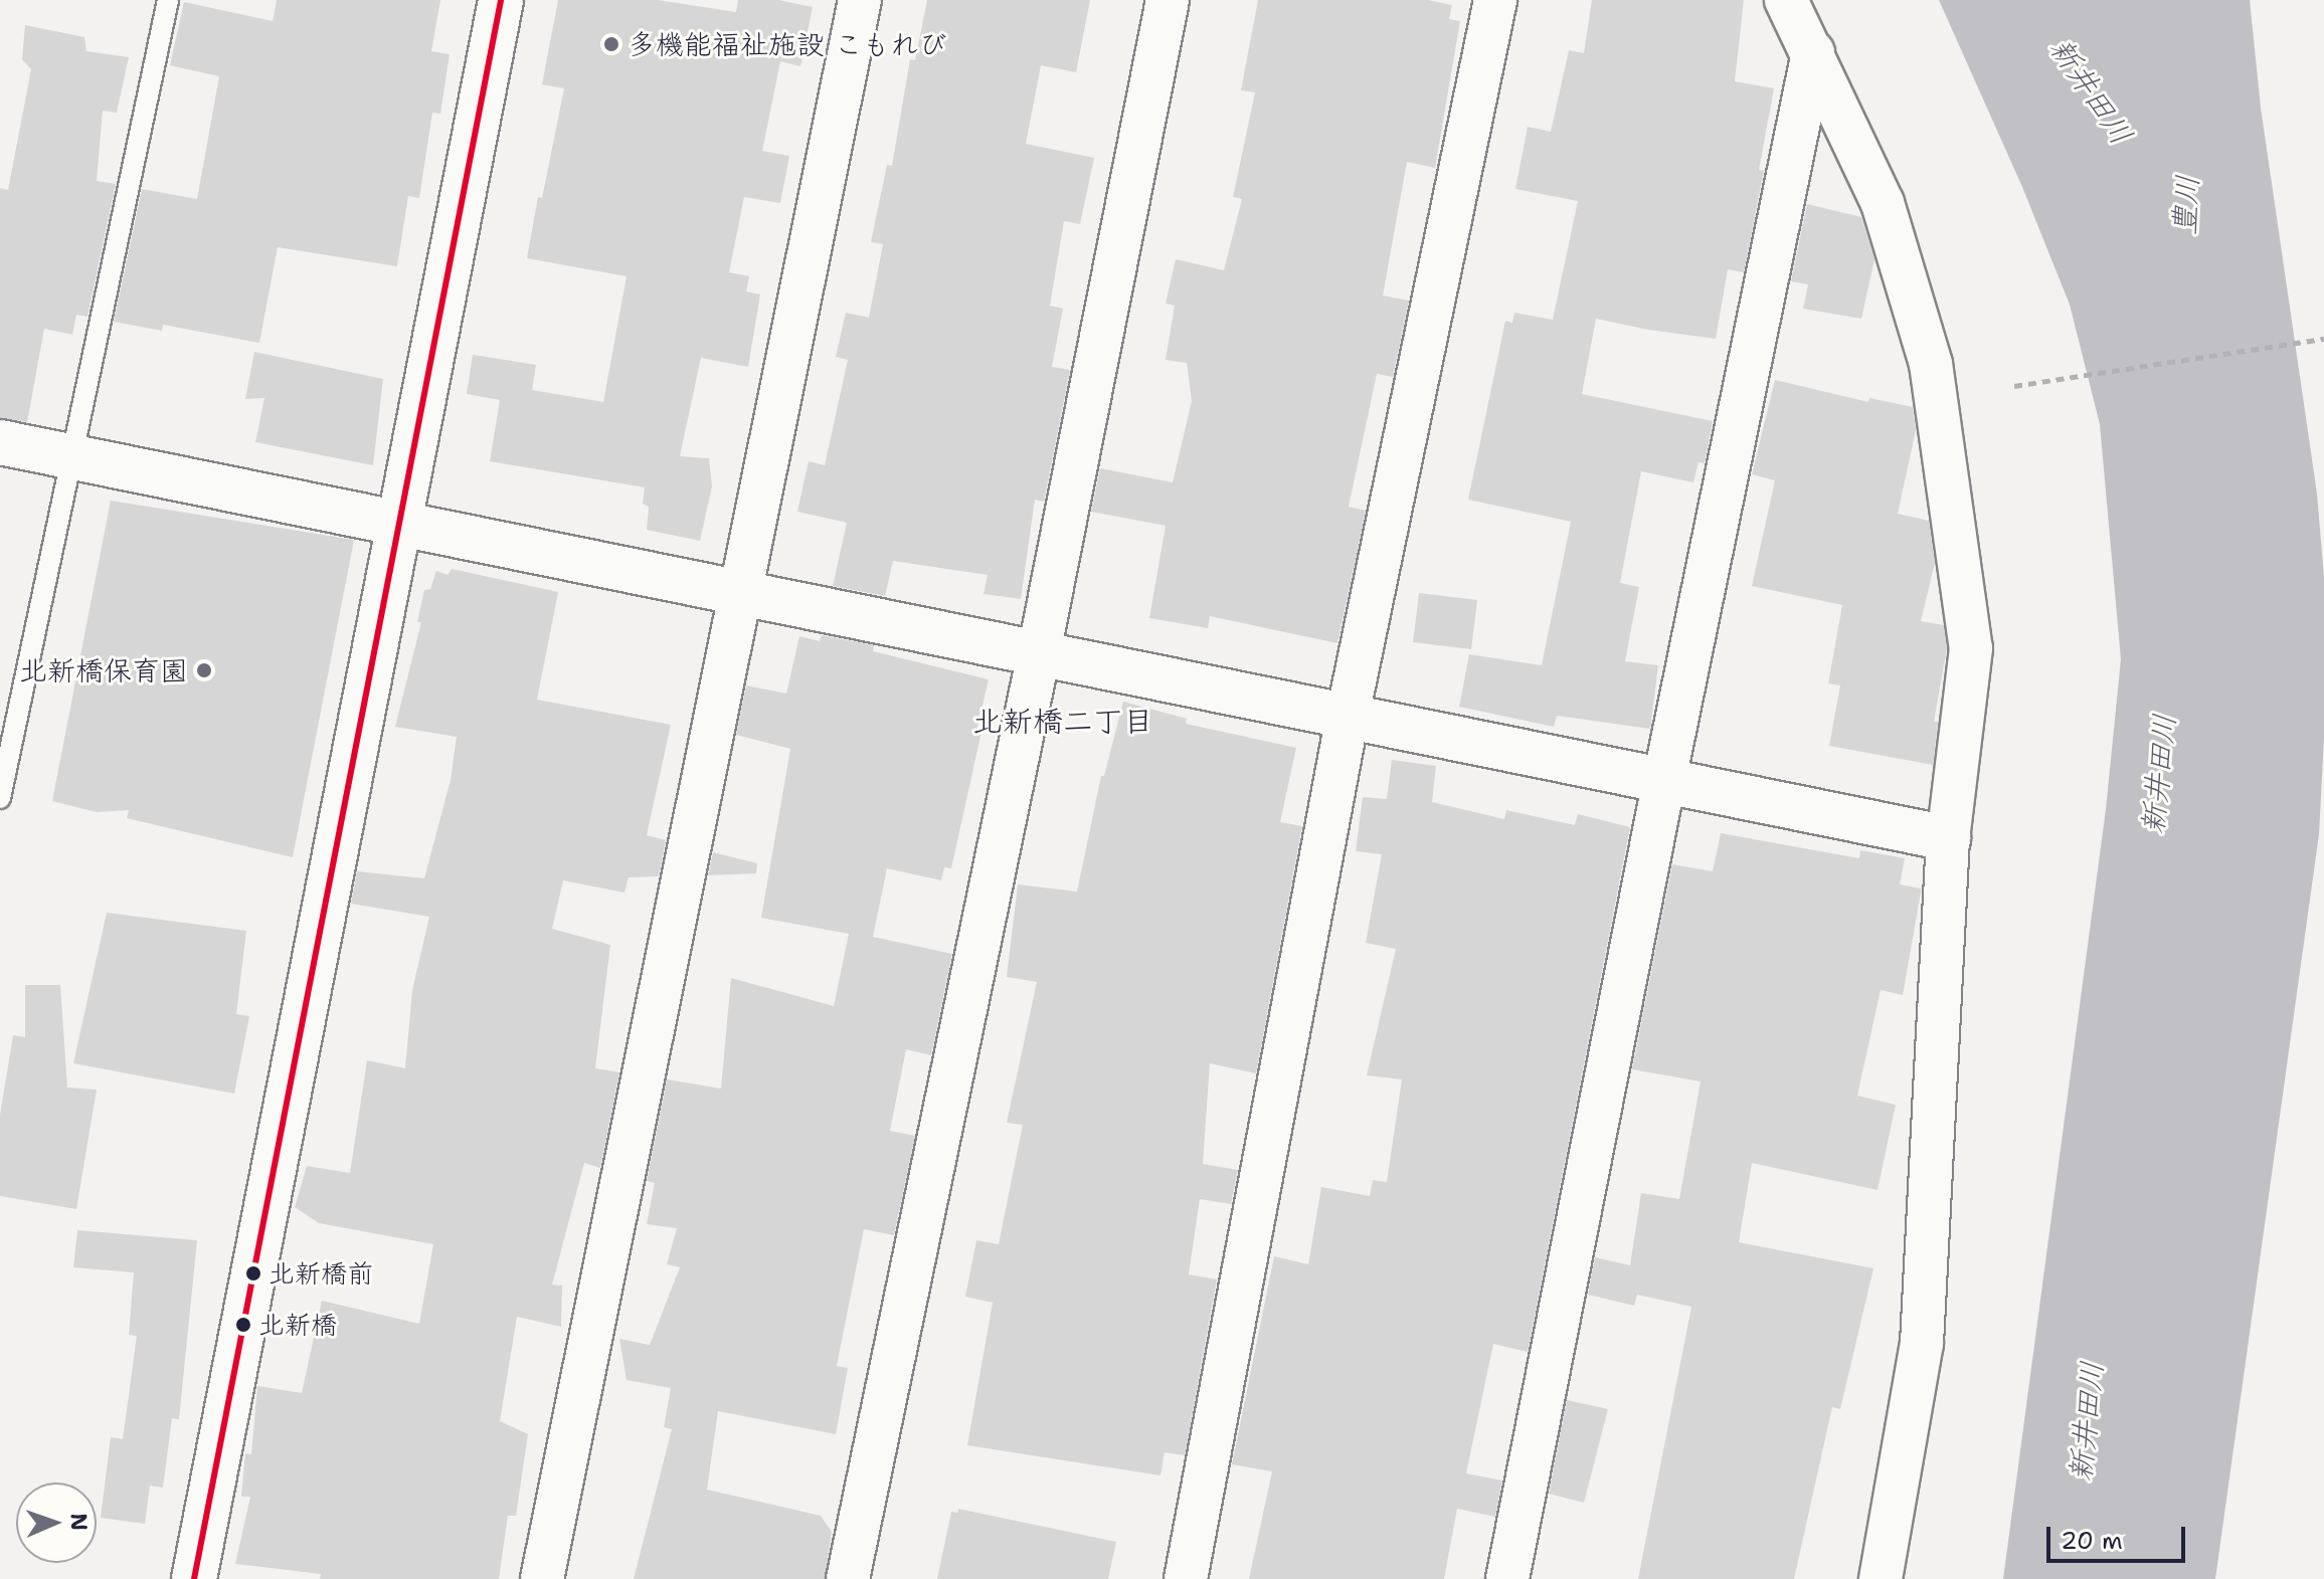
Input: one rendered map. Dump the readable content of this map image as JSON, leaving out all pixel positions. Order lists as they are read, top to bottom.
{
  "districts": ["北新橋二丁目"],
  "water": ["新井田川", "豊川"],
  "places": [
    "多機能福祉施設 こもれび",
    "北新橋保育園",
    "北新橋前",
    "北新橋"
  ],
  "scale_bar": "20 m",
  "north": "right"
}
